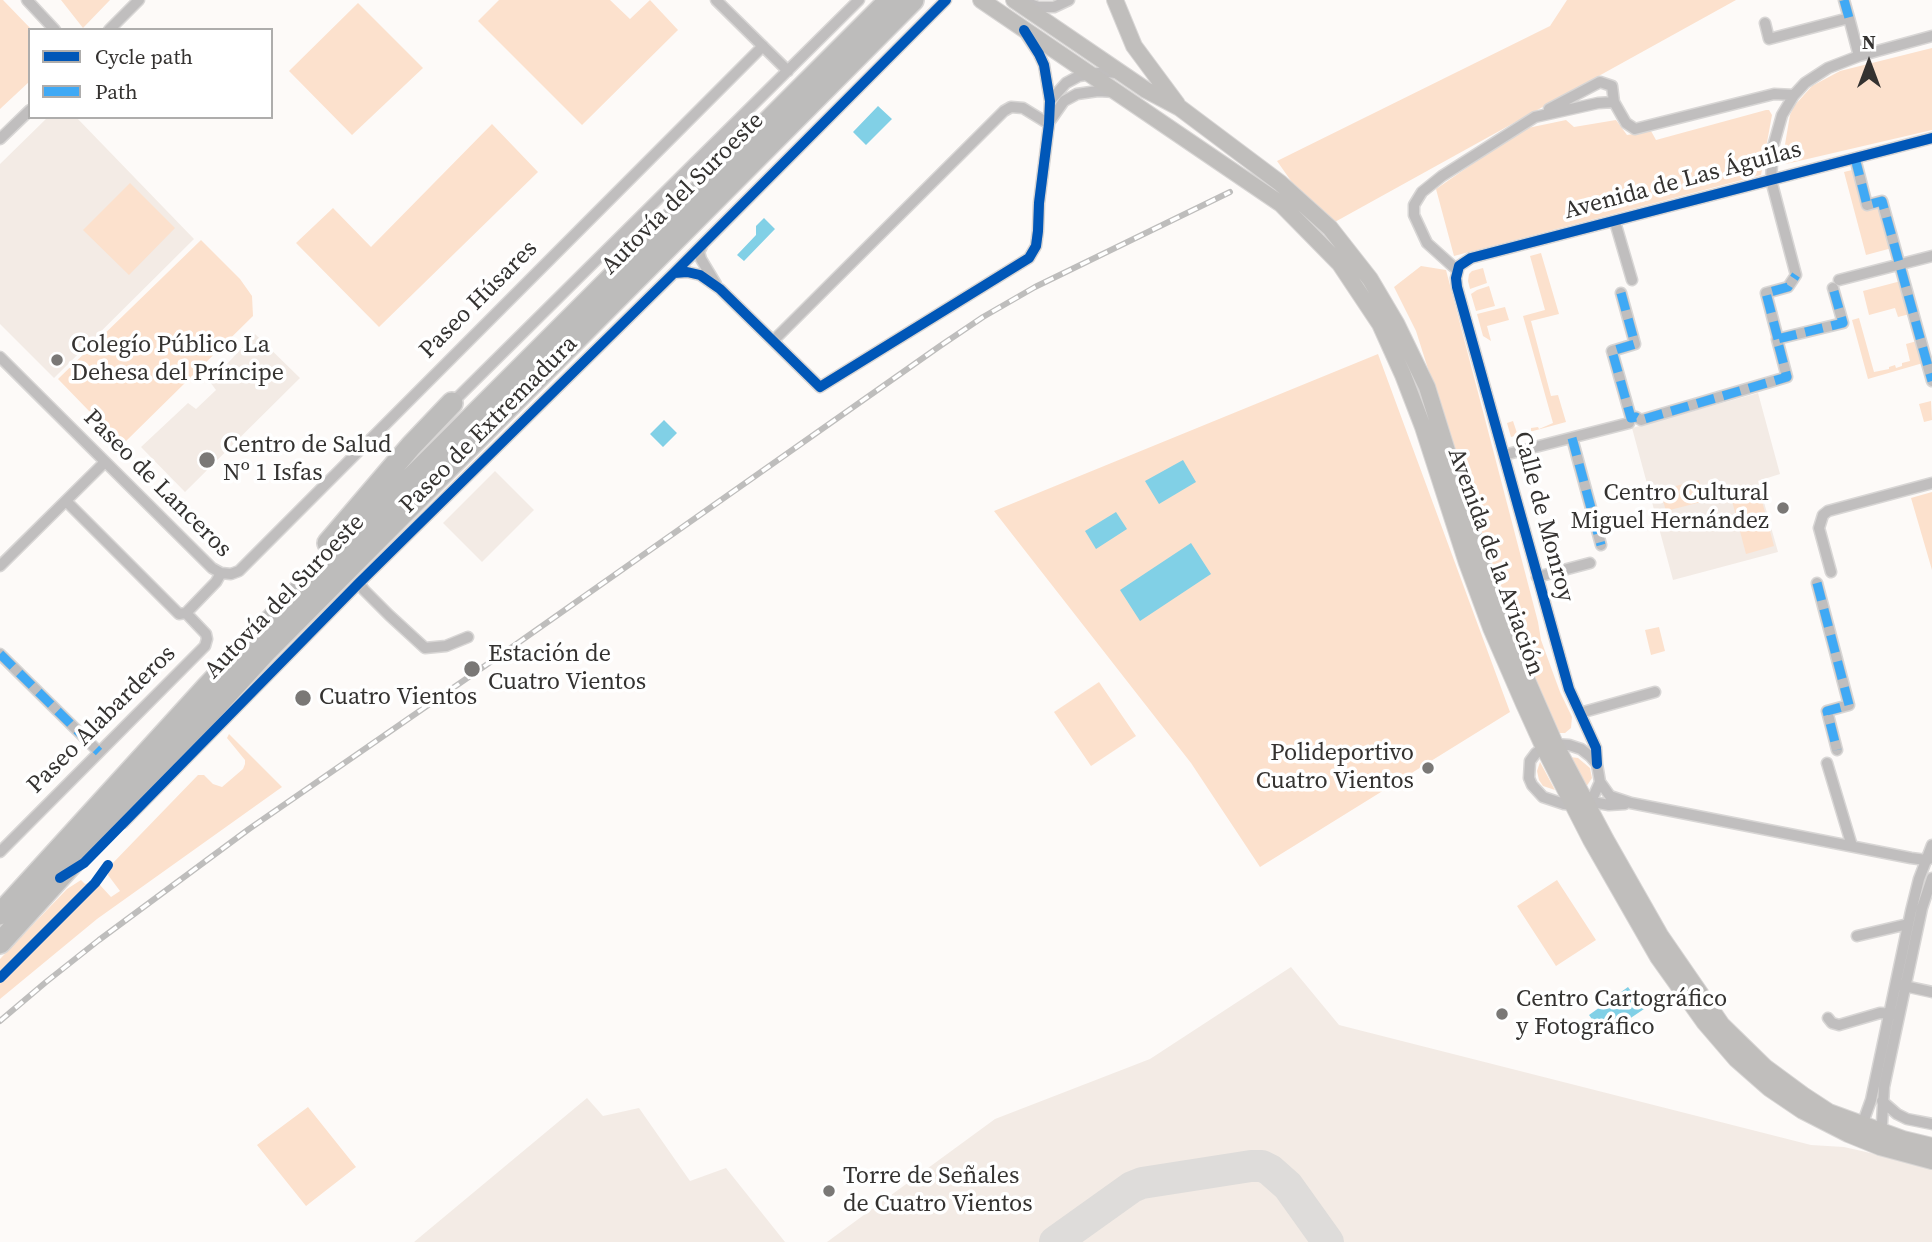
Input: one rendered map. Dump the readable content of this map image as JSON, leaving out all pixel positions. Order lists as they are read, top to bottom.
{
  "streets": {
    "highway": ["Autovía del Suroeste"],
    "main road": ["Avenida de la Aviación"],
    "street": [
      "Avenida de Las Águilas",
      "Paseo Húsares",
      "Paseo de Extremadura",
      "Paseo de Lanceros",
      "Calle de Monroy",
      "Paseo Alabarderos"
    ]
  },
  "crossings": [
    ["Avenida de Las Águilas", "Calle de Monroy"],
    ["Autovía del Suroeste", "Paseo de Extremadura"],
    ["Paseo Húsares", "Paseo de Lanceros"],
    ["Paseo de Lanceros", "Paseo Alabarderos"]
  ],
  "places": [
    "Colegío Público La Dehesa del Príncipe",
    "Centro de Salud Nº 1 Isfas",
    "Centro Cultural Miguel Hernández",
    "Estación de Cuatro Vientos",
    "Cuatro Vientos",
    "Polideportivo Cuatro Vientos",
    "Centro Cartográfico y Fotográfico",
    "Torre de Señales de Cuatro Vientos"
  ],
  "legend": ["Cycle path", "Path"],
  "north": "top"
}
